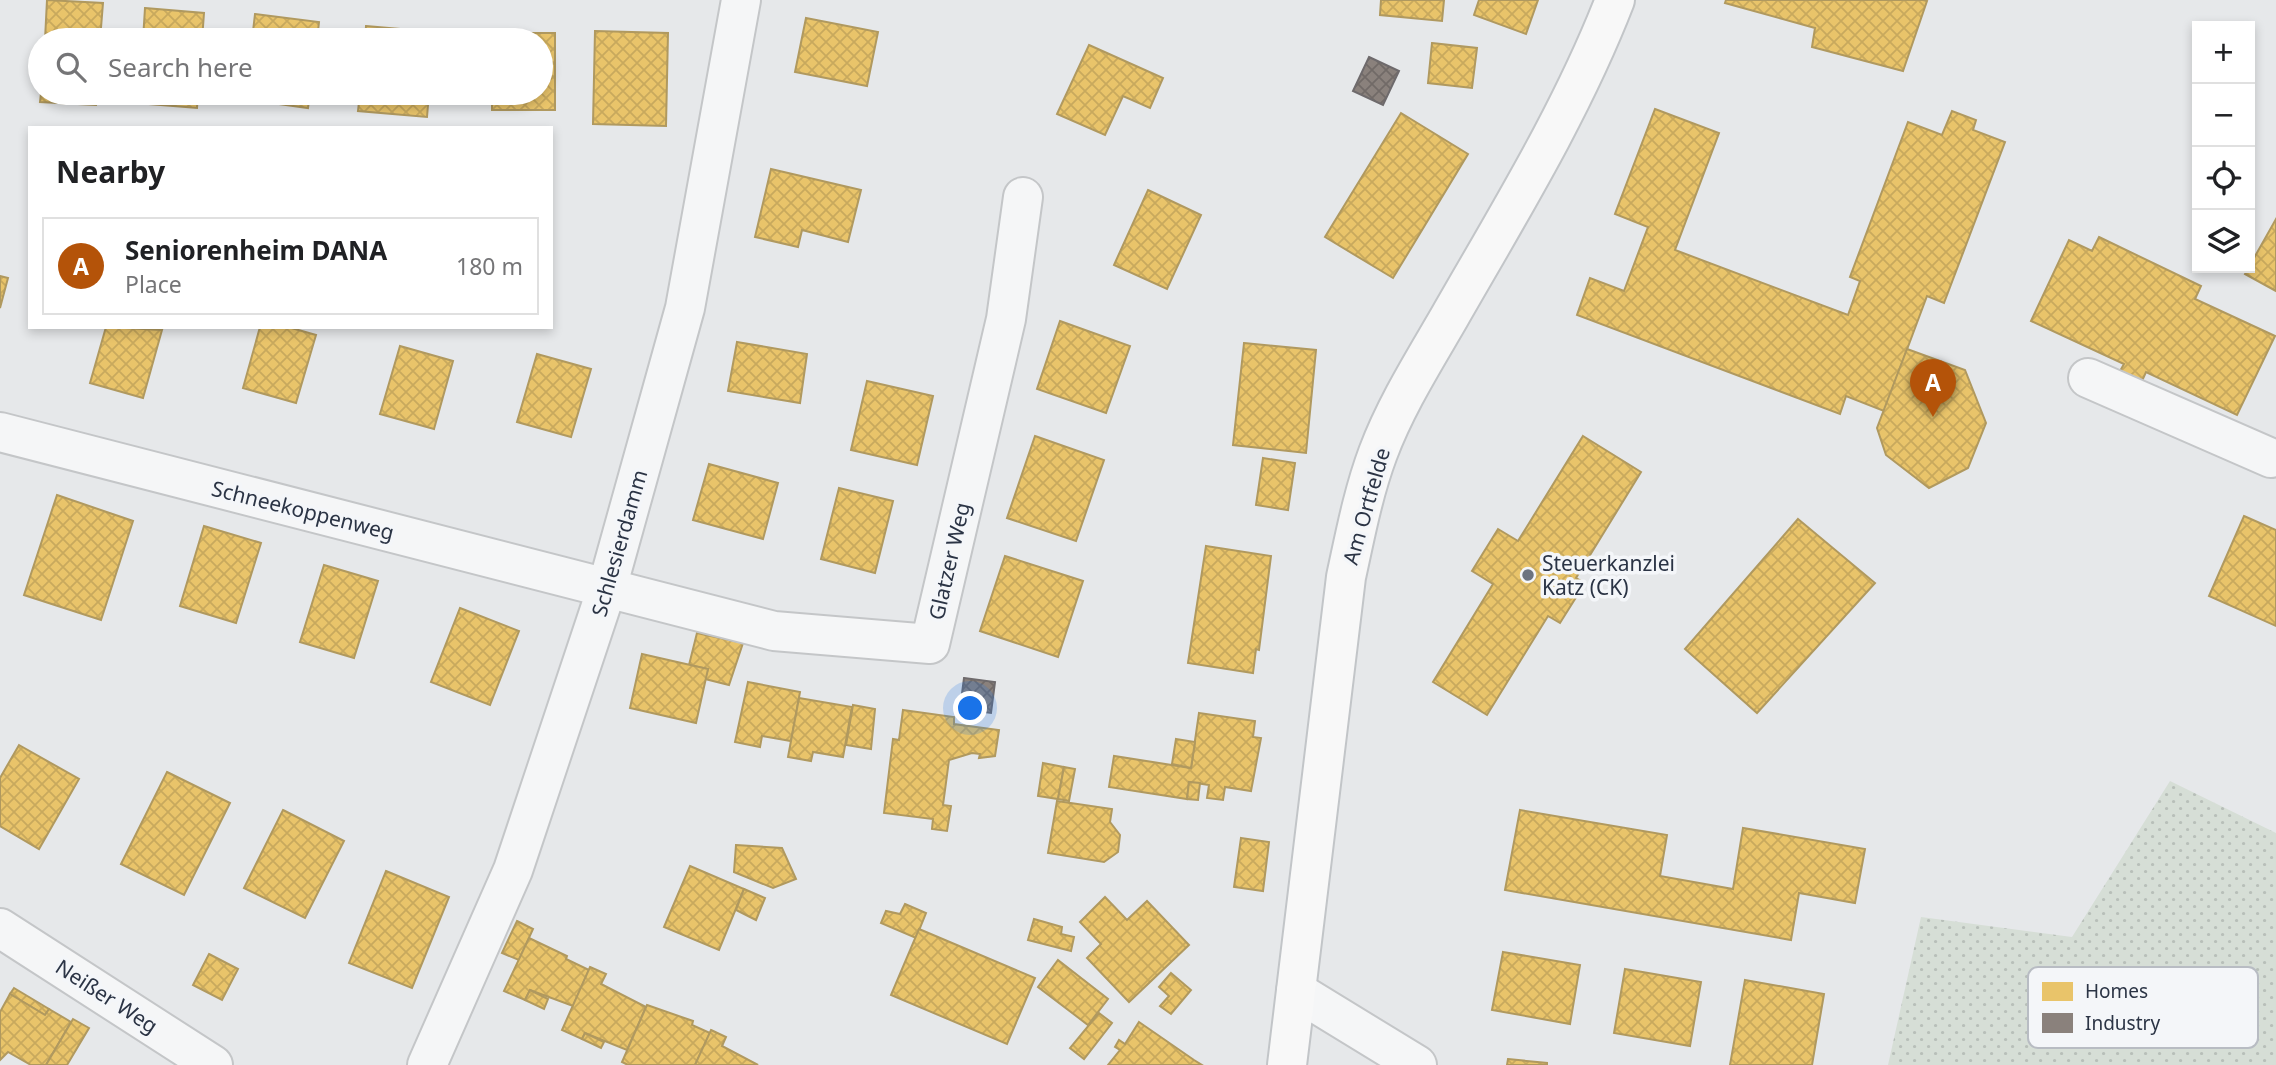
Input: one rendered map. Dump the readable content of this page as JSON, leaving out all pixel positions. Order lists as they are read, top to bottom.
{
  "streets": {
    "main road": ["Am Ortfelde"],
    "street": [
      "Schneekoppenweg",
      "Schlesierdamm",
      "Glatzer Weg",
      "Neißer Weg"
    ]
  },
  "crossings": [
    ["Schneekoppenweg", "Schlesierdamm"],
    ["Schneekoppenweg", "Glatzer Weg"],
    ["Schlesierdamm", "Glatzer Weg"]
  ],
  "places": ["Steuerkanzlei Katz (CK)"],
  "legend": ["Homes", "Industry"],
  "page": {
    "map_buttons": ["+", "−"],
    "search": "Search here",
    "heading": "Nearby",
    "list": [
      {
        "mark": "A",
        "name": "Seniorenheim DANA",
        "note": "Place",
        "value": "180 m"
      }
    ],
    "pins": "A"
  }
}
